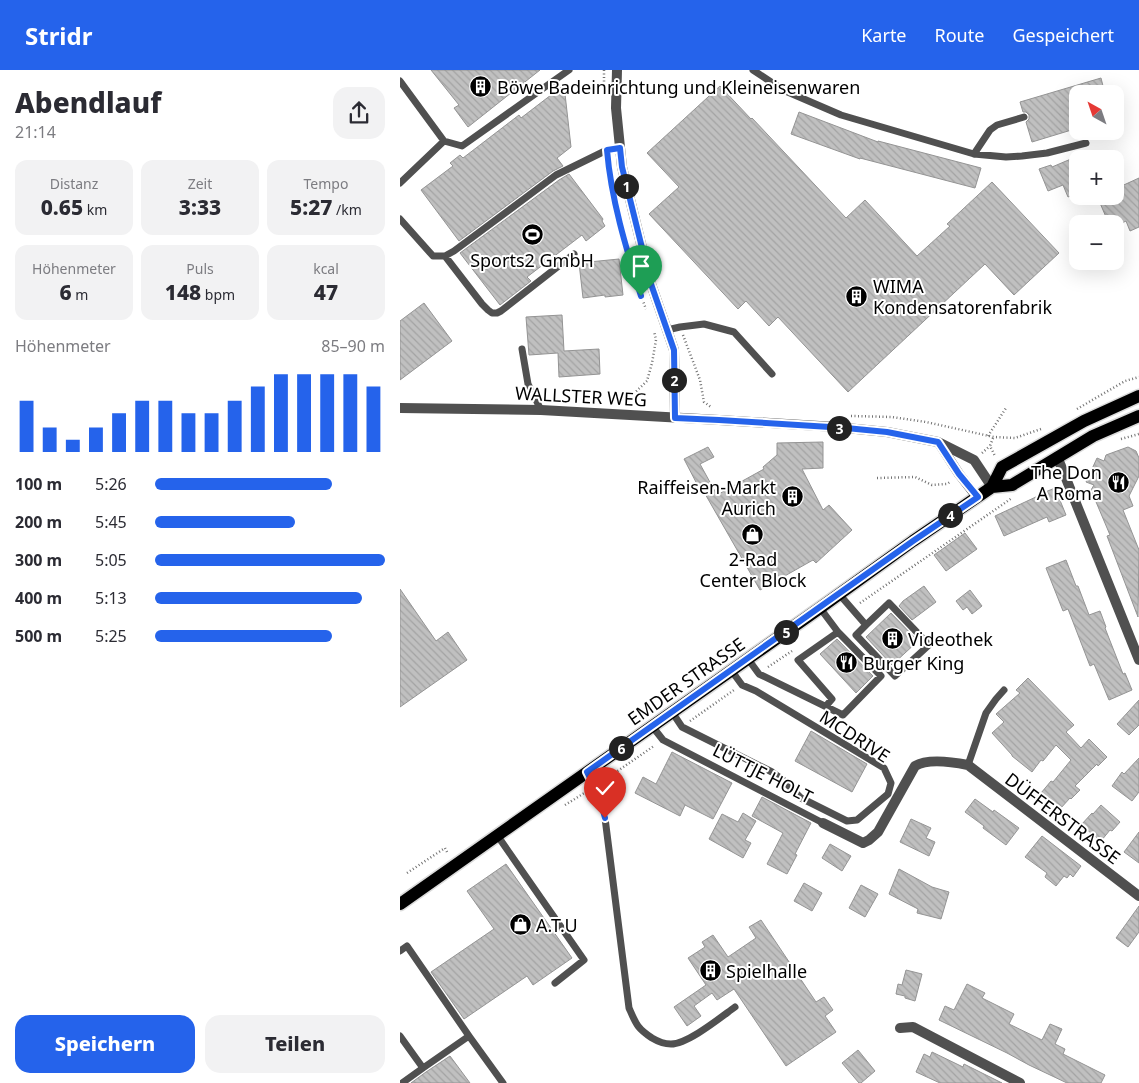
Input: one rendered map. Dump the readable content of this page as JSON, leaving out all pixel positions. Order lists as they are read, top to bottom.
{
  "streets": {
    "main road": ["EMDER STRASSE"],
    "street": ["WALLSTER WEG", "LÜTTJE HOLT", "DÜFFERSTRASSE"],
    "lane": ["MCDRIVE"]
  },
  "crossings": [
    ["WALLSTER WEG", "EMDER STRASSE"],
    ["EMDER STRASSE", "LÜTTJE HOLT"],
    ["LÜTTJE HOLT", "DÜFFERSTRASSE"]
  ],
  "places": {
    "building": [
      "Böwe Badeinrichtung und Kleineisenwaren",
      "WIMA Kondensatorenfabrik",
      "Raiffeisen-Markt Aurich",
      "Videothek",
      "Spielhalle"
    ],
    "sports": ["Sports2 GmbH"],
    "restaurant": ["The Don A Roma", "Burger King"],
    "shop": ["2-Rad Center Block", "A.T.U"]
  },
  "north": "top left",
  "page": {
    "header": "Stridr",
    "nav": ["Karte", "Route", "Gespeichert"],
    "heading": ["Abendlauf", "21:14"],
    "map_buttons": ["+", "−"],
    "stats": [
      ["Distanz", "0.65 km"],
      ["Zeit", "3:33"],
      ["Tempo", "5:27 /km"],
      ["Höhenmeter", "6 m"],
      ["Puls", "148 bpm"],
      ["kcal", "47"]
    ],
    "pins": [
      "1",
      "2",
      "3",
      "4",
      "5",
      "6"
    ],
    "chart": ["Höhenmeter", "85–90 m"],
    "list": [
      {
        "name": "100 m",
        "note": "5:26"
      },
      {
        "name": "200 m",
        "note": "5:45"
      },
      {
        "name": "300 m",
        "note": "5:05"
      },
      {
        "name": "400 m",
        "note": "5:13"
      },
      {
        "name": "500 m",
        "note": "5:25"
      }
    ],
    "buttons": ["Speichern", "Teilen"]
  }
}
